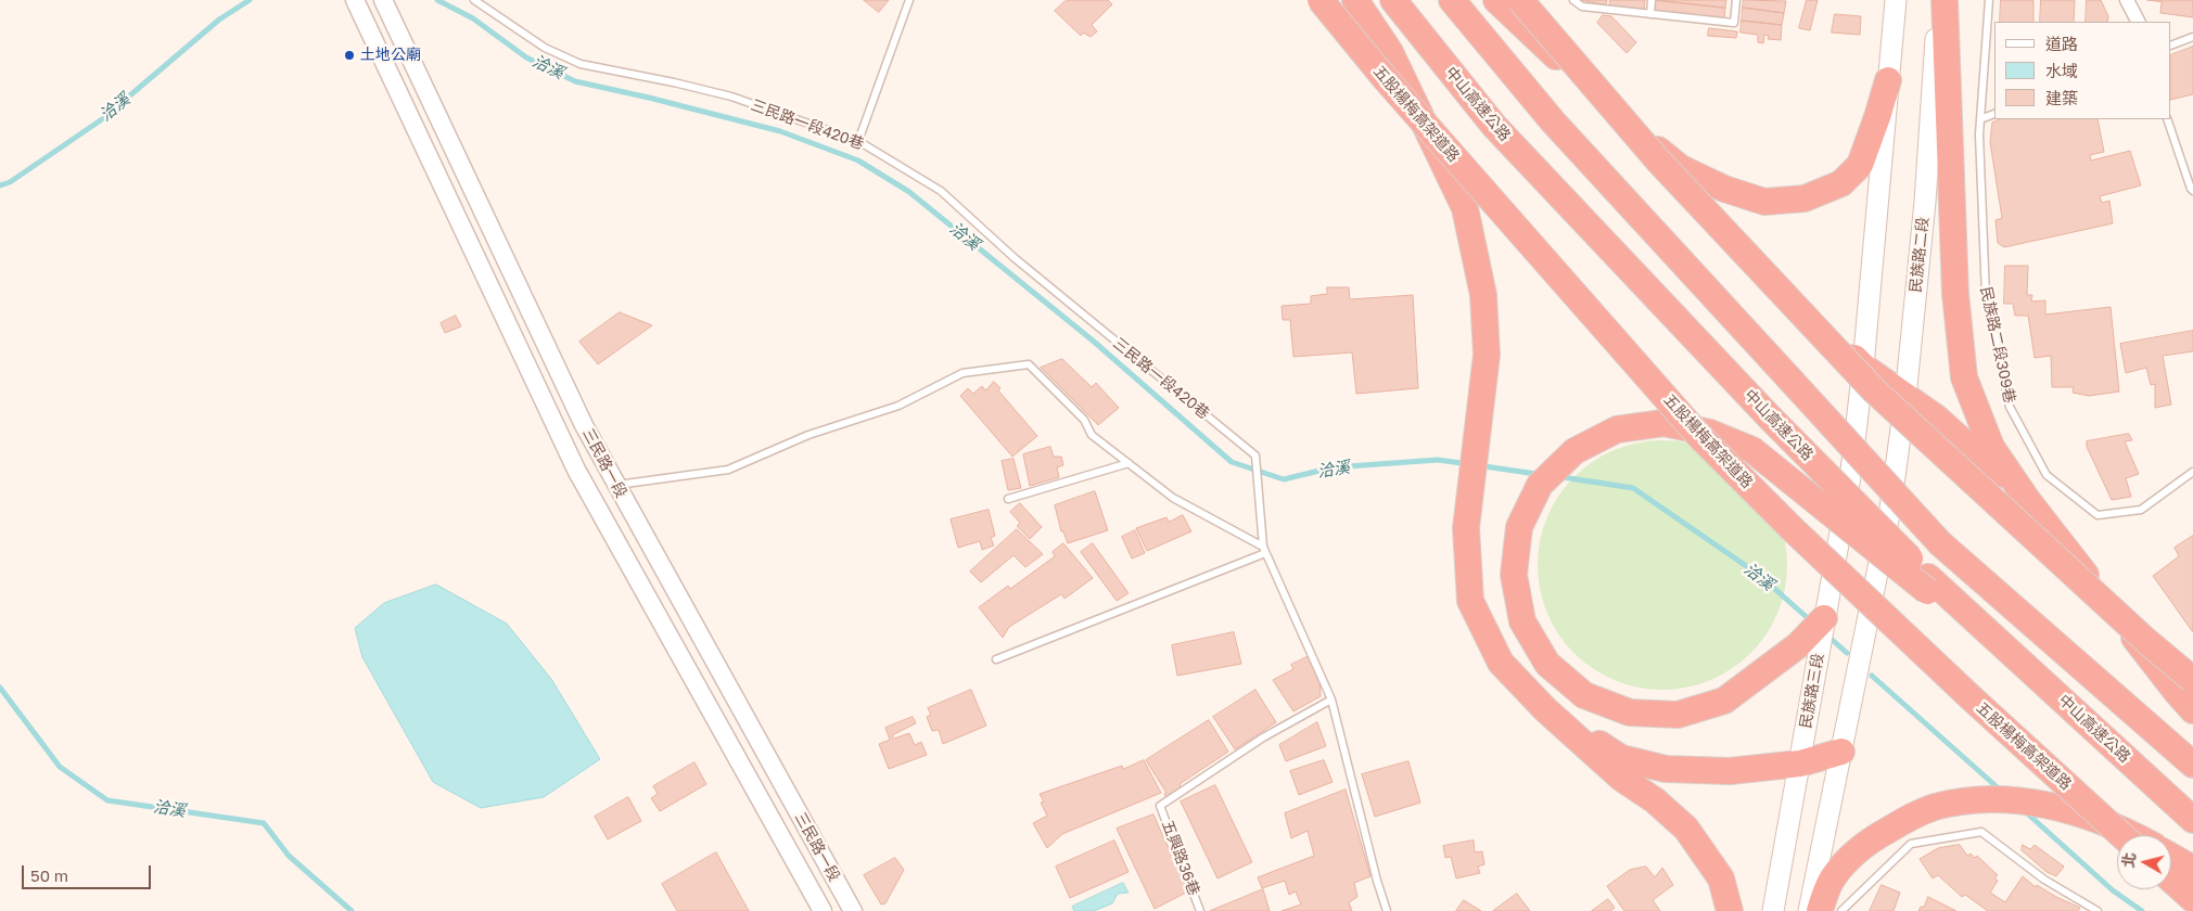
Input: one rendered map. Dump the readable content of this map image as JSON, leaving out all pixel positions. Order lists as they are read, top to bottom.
{
  "streets": {
    "highway": ["中山高速公路", "五股楊梅高架道路"],
    "main road": ["民族路二段", "民族路三段"],
    "street": ["三民路一段"],
    "lane": ["三民路一段420巷", "民族路二段309巷", "五興路36巷"]
  },
  "crossings": [
    ["三民路一段420巷", "五興路36巷"]
  ],
  "water": ["洽溪"],
  "places": ["土地公廟"],
  "legend": ["道路", "水域", "建築"],
  "scale_bar": "50 m",
  "north": "left"
}
